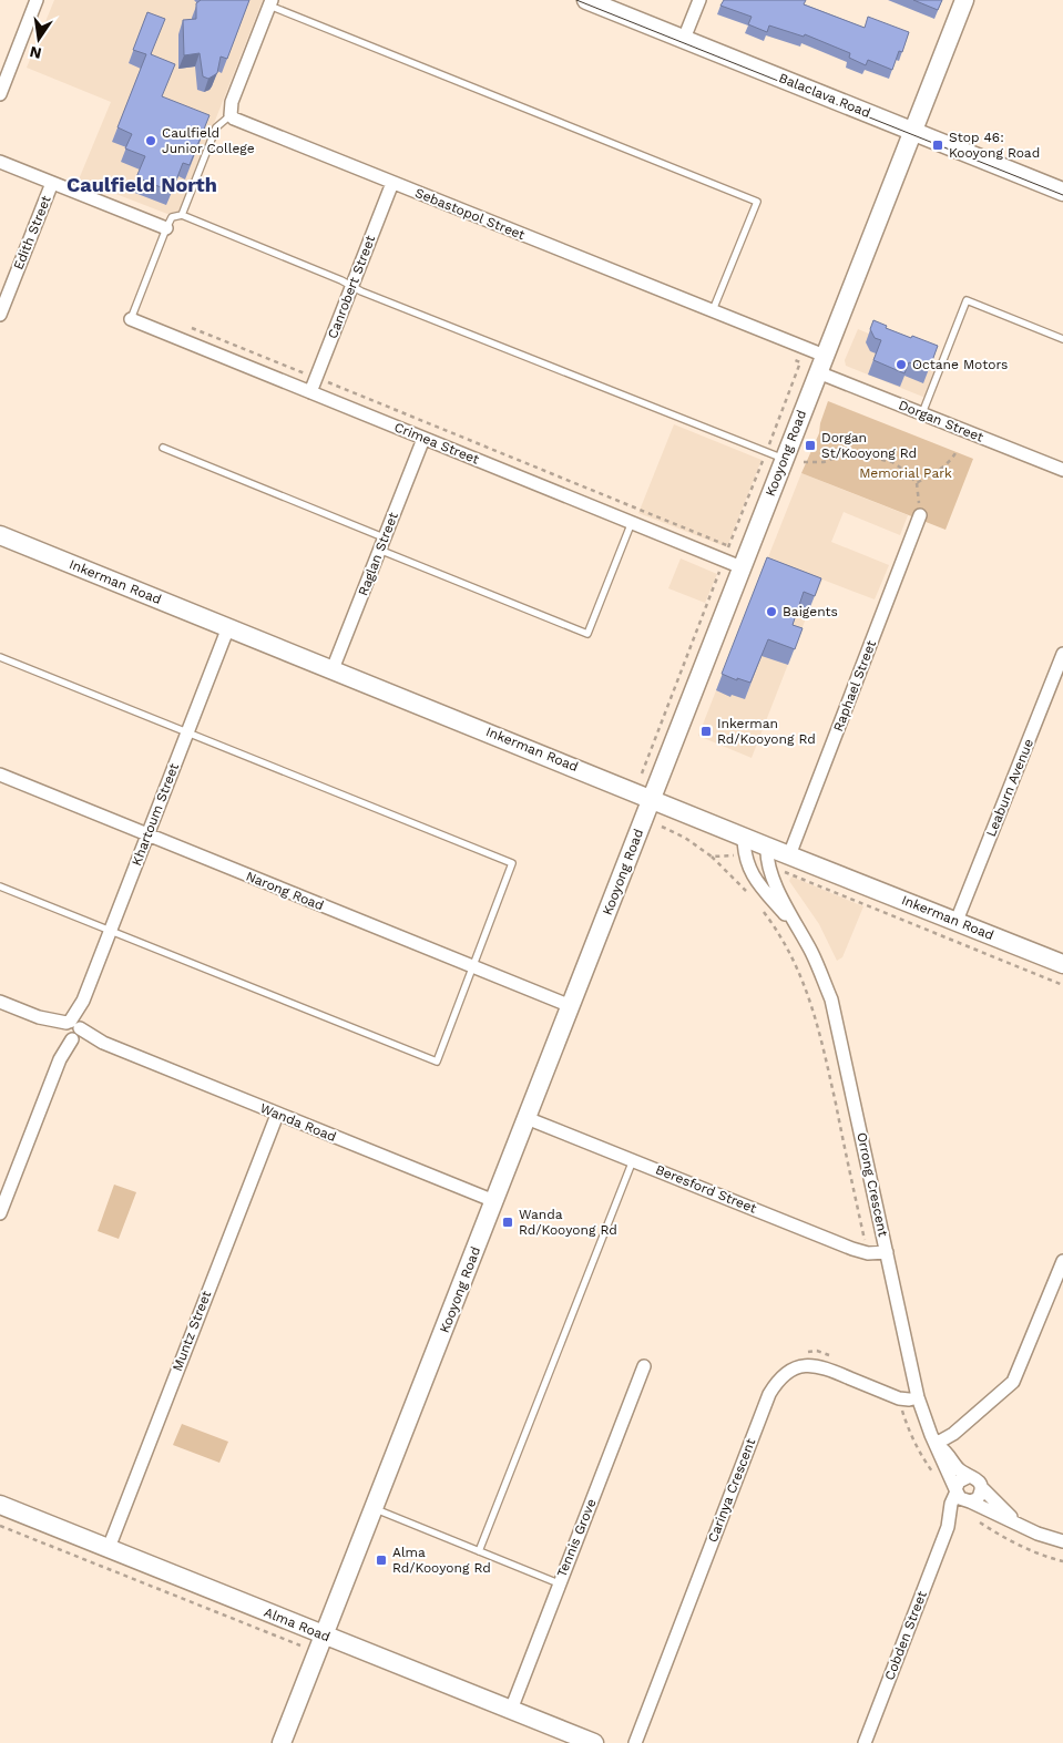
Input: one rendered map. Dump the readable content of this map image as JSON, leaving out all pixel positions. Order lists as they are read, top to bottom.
{
  "streets": {
    "street": [
      "Balaclava Road",
      "Sebastopol Street",
      "Edith Street",
      "Canrobert Street",
      "Dorgan Street",
      "Crimea Street",
      "Kooyong Road",
      "Raglan Street",
      "Inkerman Road",
      "Raphael Street",
      "Leaburn Avenue",
      "Khartoum Street",
      "Narong Road",
      "Wanda Road",
      "Orrong Crescent",
      "Beresford Street",
      "Muntz Street",
      "Carinya Crescent",
      "Tennis Grove",
      "Alma Road",
      "Cobden Street"
    ]
  },
  "crossings": [
    ["Balaclava Road", "Kooyong Road"],
    ["Sebastopol Street", "Canrobert Street"],
    ["Sebastopol Street", "Dorgan Street"],
    ["Sebastopol Street", "Kooyong Road"],
    ["Canrobert Street", "Crimea Street"],
    ["Dorgan Street", "Kooyong Road"],
    ["Crimea Street", "Kooyong Road"],
    ["Crimea Street", "Raglan Street"],
    ["Kooyong Road", "Inkerman Road"],
    ["Kooyong Road", "Narong Road"],
    ["Kooyong Road", "Wanda Road"],
    ["Kooyong Road", "Beresford Street"],
    ["Kooyong Road", "Alma Road"],
    ["Raglan Street", "Inkerman Road"],
    ["Inkerman Road", "Raphael Street"],
    ["Inkerman Road", "Leaburn Avenue"],
    ["Inkerman Road", "Khartoum Street"],
    ["Inkerman Road", "Orrong Crescent"],
    ["Khartoum Street", "Narong Road"],
    ["Khartoum Street", "Wanda Road"],
    ["Wanda Road", "Muntz Street"],
    ["Orrong Crescent", "Beresford Street"],
    ["Orrong Crescent", "Carinya Crescent"],
    ["Orrong Crescent", "Cobden Street"],
    ["Muntz Street", "Alma Road"],
    ["Tennis Grove", "Alma Road"]
  ],
  "districts": ["Caulfield North"],
  "parks": ["Memorial Park"],
  "places": {
    "other": ["Caulfield Junior College", "Octane Motors", "Baigents"],
    "transit": [
      "Stop 46: Kooyong Road",
      "Dorgan St/Kooyong Rd",
      "Inkerman Rd/Kooyong Rd",
      "Wanda Rd/Kooyong Rd",
      "Alma Rd/Kooyong Rd"
    ]
  },
  "north": "bottom"
}
